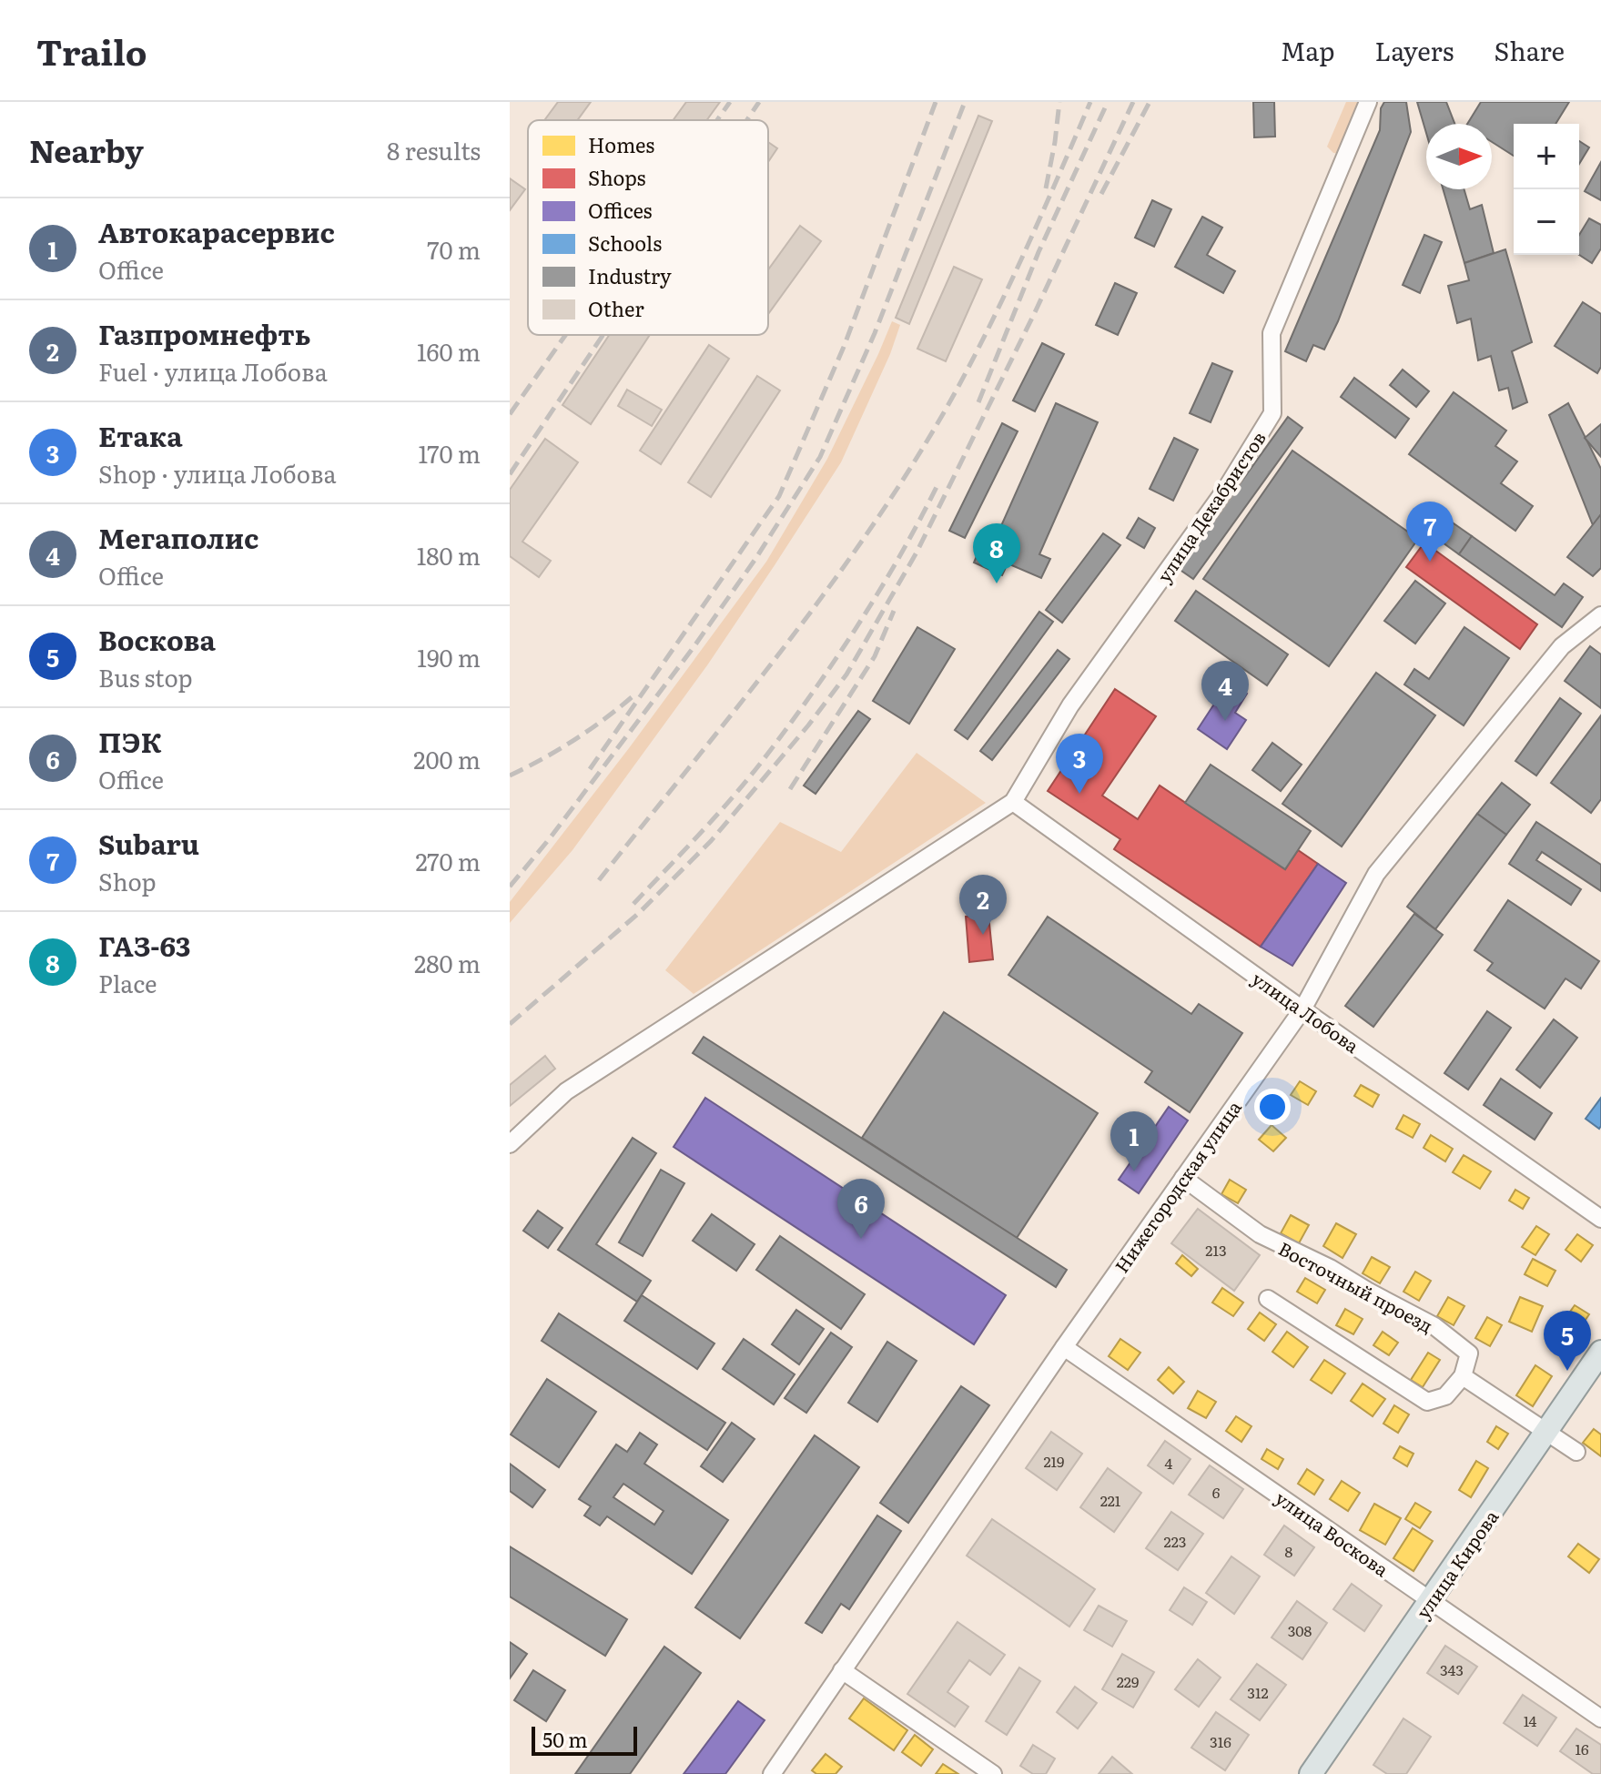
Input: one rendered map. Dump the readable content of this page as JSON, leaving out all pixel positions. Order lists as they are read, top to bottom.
{
  "streets": {
    "main road": ["улица Кирова"],
    "street": [
      "улица Декабристов",
      "улица Лобова",
      "Нижегородская улица",
      "Восточный проезд",
      "улица Воскова"
    ]
  },
  "crossings": [
    ["улица Декабристов", "улица Лобова"],
    ["улица Лобова", "Нижегородская улица"],
    ["Нижегородская улица", "Восточный проезд"],
    ["Нижегородская улица", "улица Воскова"],
    ["улица Воскова", "улица Кирова"]
  ],
  "house_numbers": [
    "213",
    "219",
    "4",
    "6",
    "221",
    "223",
    "8",
    "308",
    "343",
    "229",
    "312",
    "14",
    "316",
    "16"
  ],
  "legend": [
    "Homes",
    "Shops",
    "Offices",
    "Schools",
    "Industry",
    "Other"
  ],
  "scale_bar": "50 m",
  "north": "right",
  "page": {
    "header": "Trailo",
    "nav": ["Map", "Layers", "Share"],
    "heading": ["Nearby", "8 results"],
    "map_buttons": ["+", "−"],
    "list": [
      {
        "mark": "1",
        "name": "Автокарасервис",
        "note": "Office",
        "value": "70 m"
      },
      {
        "mark": "2",
        "name": "Газпромнефть",
        "note": "Fuel · улица Лобова",
        "value": "160 m"
      },
      {
        "mark": "3",
        "name": "Етака",
        "note": "Shop · улица Лобова",
        "value": "170 m"
      },
      {
        "mark": "4",
        "name": "Мегаполис",
        "note": "Office",
        "value": "180 m"
      },
      {
        "mark": "5",
        "name": "Воскова",
        "note": "Bus stop",
        "value": "190 m"
      },
      {
        "mark": "6",
        "name": "ПЭК",
        "note": "Office",
        "value": "200 m"
      },
      {
        "mark": "7",
        "name": "Subaru",
        "note": "Shop",
        "value": "270 m"
      },
      {
        "mark": "8",
        "name": "ГАЗ-63",
        "note": "Place",
        "value": "280 m"
      }
    ],
    "pins": [
      "7",
      "8",
      "4",
      "3",
      "2",
      "1",
      "6",
      "5"
    ],
    "scale": "50 m"
  }
}
